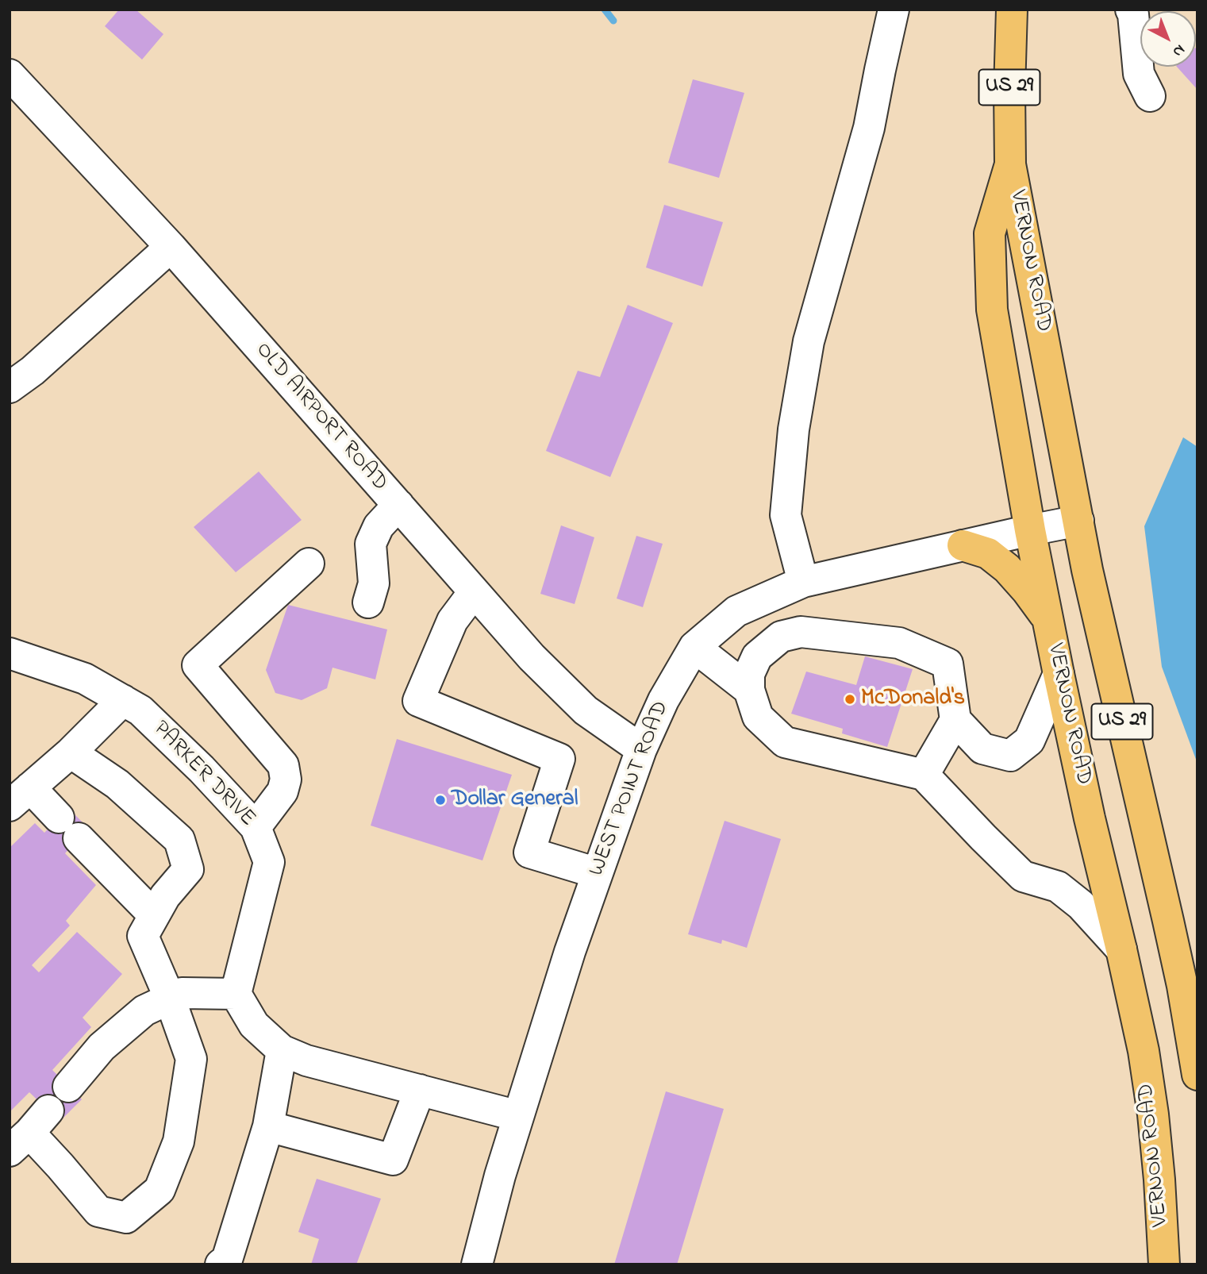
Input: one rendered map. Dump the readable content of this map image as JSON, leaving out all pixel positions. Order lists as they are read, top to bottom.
{
  "streets": {
    "main road": ["US 29", "VERNON ROAD"],
    "street": ["OLD AIRPORT ROAD", "PARKER DRIVE", "WEST POINT ROAD"]
  },
  "crossings": [
    ["VERNON ROAD", "WEST POINT ROAD"],
    ["OLD AIRPORT ROAD", "WEST POINT ROAD"]
  ],
  "places": ["McDonald's", "Dollar General"],
  "north": "bottom right"
}
